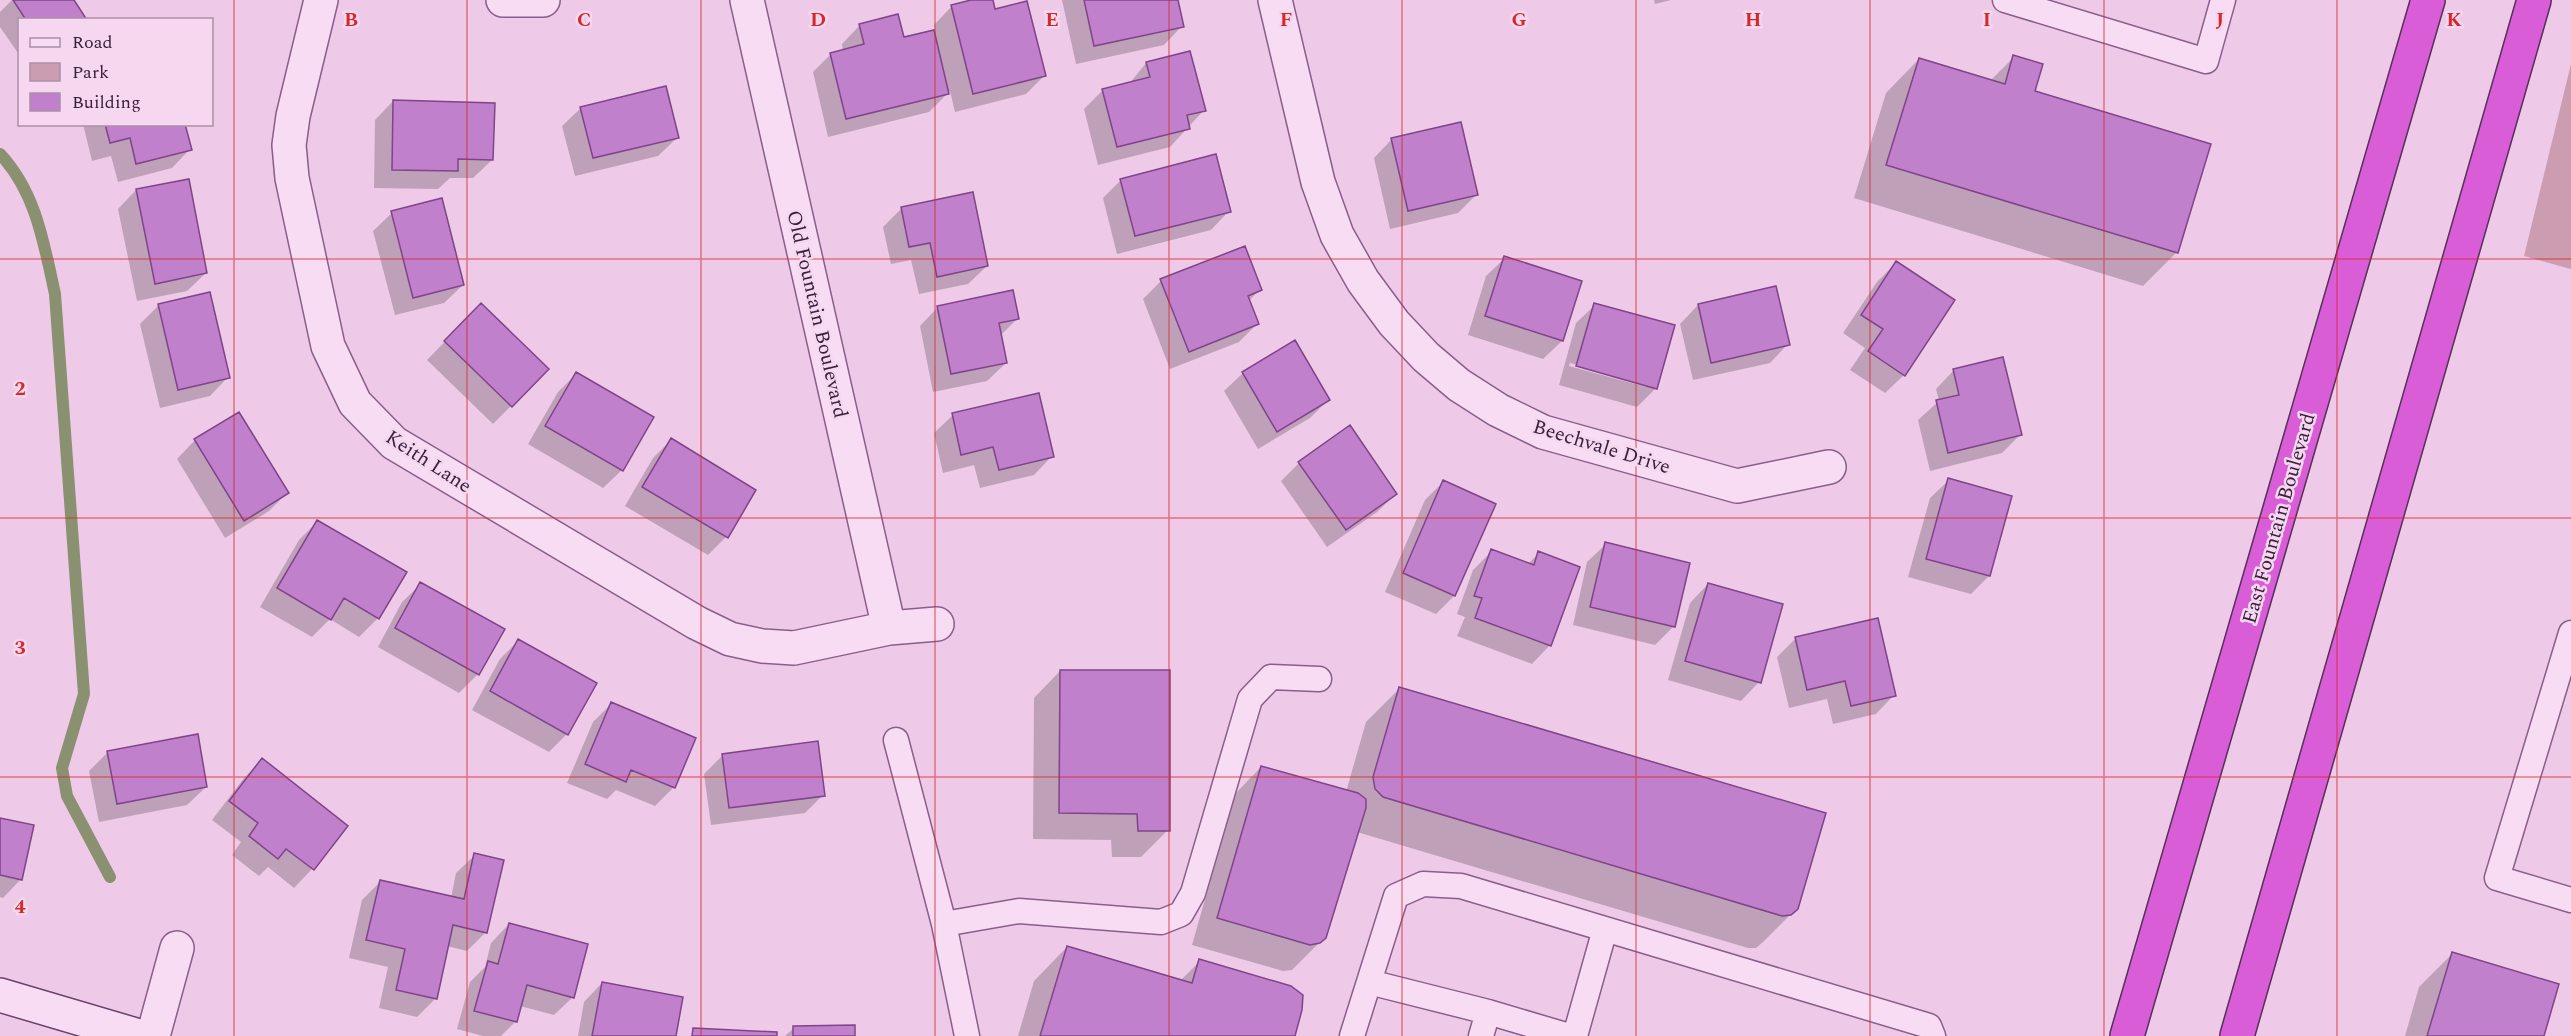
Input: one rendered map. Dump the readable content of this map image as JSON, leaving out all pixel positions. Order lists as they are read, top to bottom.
{
  "streets": {
    "highway": ["East Fountain Boulevard"],
    "street": ["Old Fountain Boulevard", "Beechvale Drive", "Keith Lane"]
  },
  "crossings": [
    ["Old Fountain Boulevard", "Keith Lane"]
  ],
  "legend": ["Road", "Park", "Building"],
  "grid": {
    "columns": [
      "B",
      "C",
      "D",
      "E",
      "F",
      "G",
      "H",
      "I",
      "J",
      "K"
    ],
    "rows": ["2", "3", "4"]
  }
}
